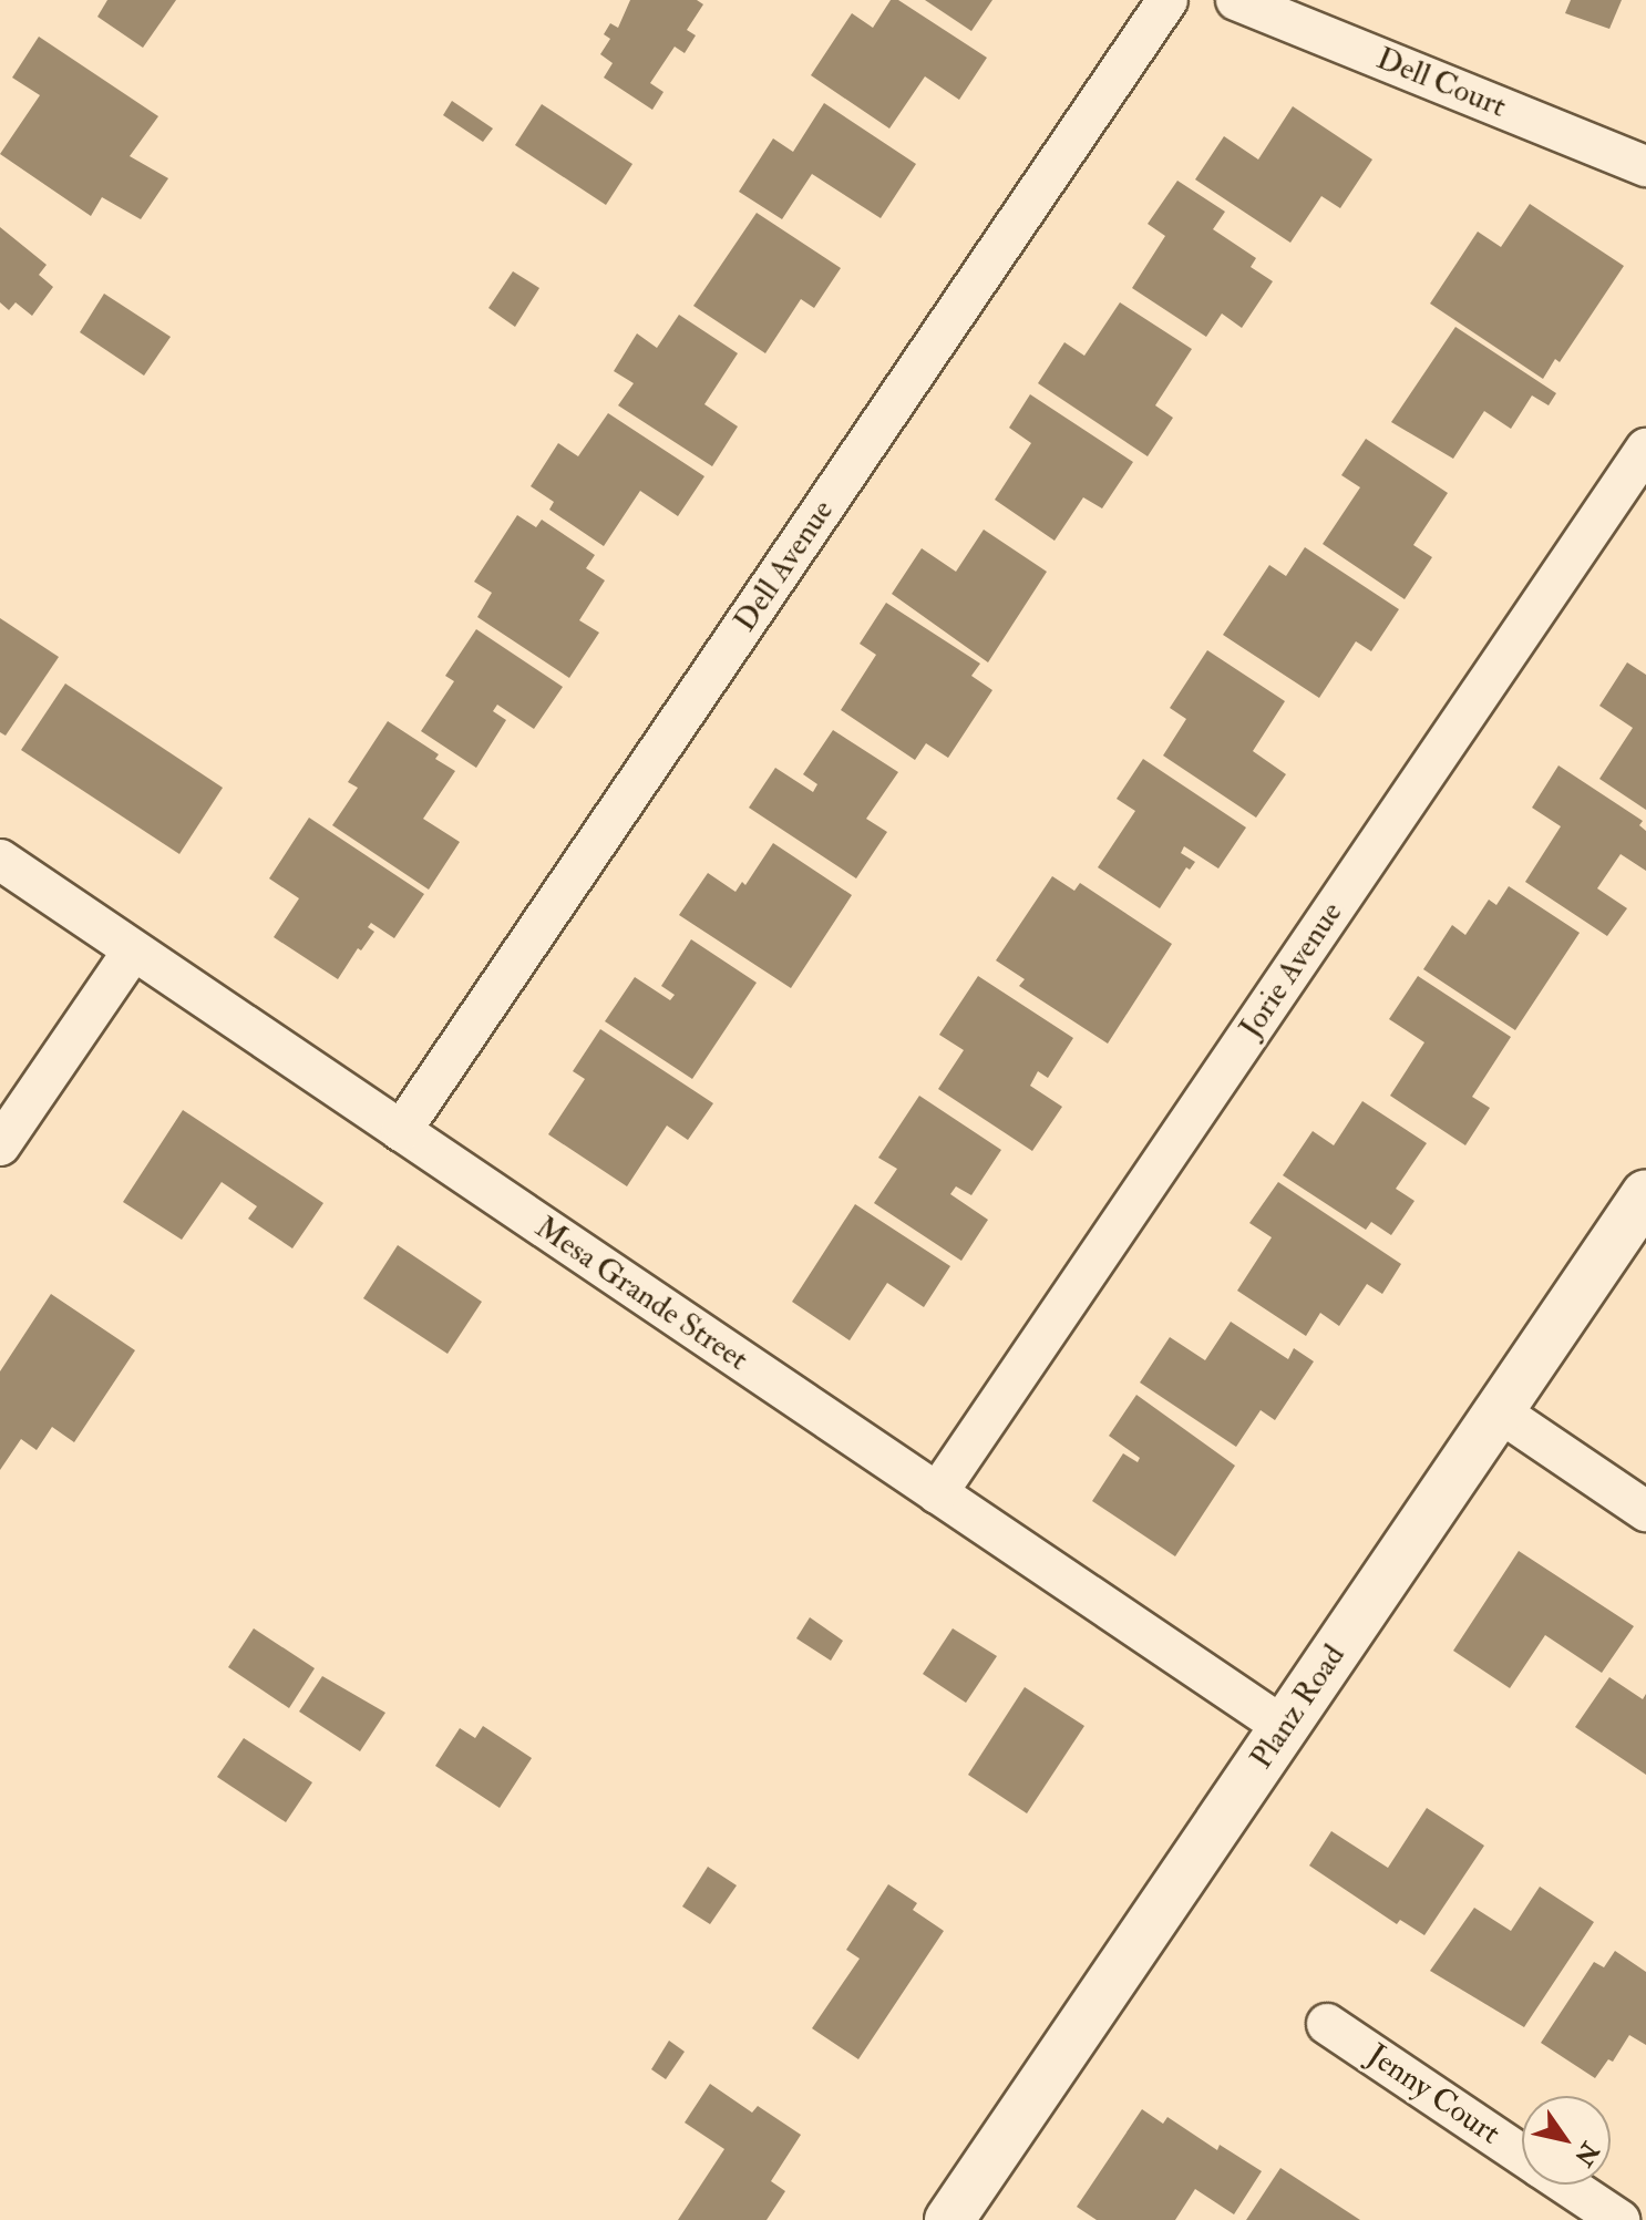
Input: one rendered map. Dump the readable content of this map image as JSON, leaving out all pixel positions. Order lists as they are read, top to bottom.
{
  "streets": {
    "street": [
      "Dell Court",
      "Dell Avenue",
      "Jorie Avenue",
      "Mesa Grande Street",
      "Planz Road",
      "Jenny Court"
    ]
  },
  "crossings": [
    ["Dell Avenue", "Mesa Grande Street"],
    ["Jorie Avenue", "Mesa Grande Street"],
    ["Mesa Grande Street", "Planz Road"]
  ],
  "north": "bottom right"
}
